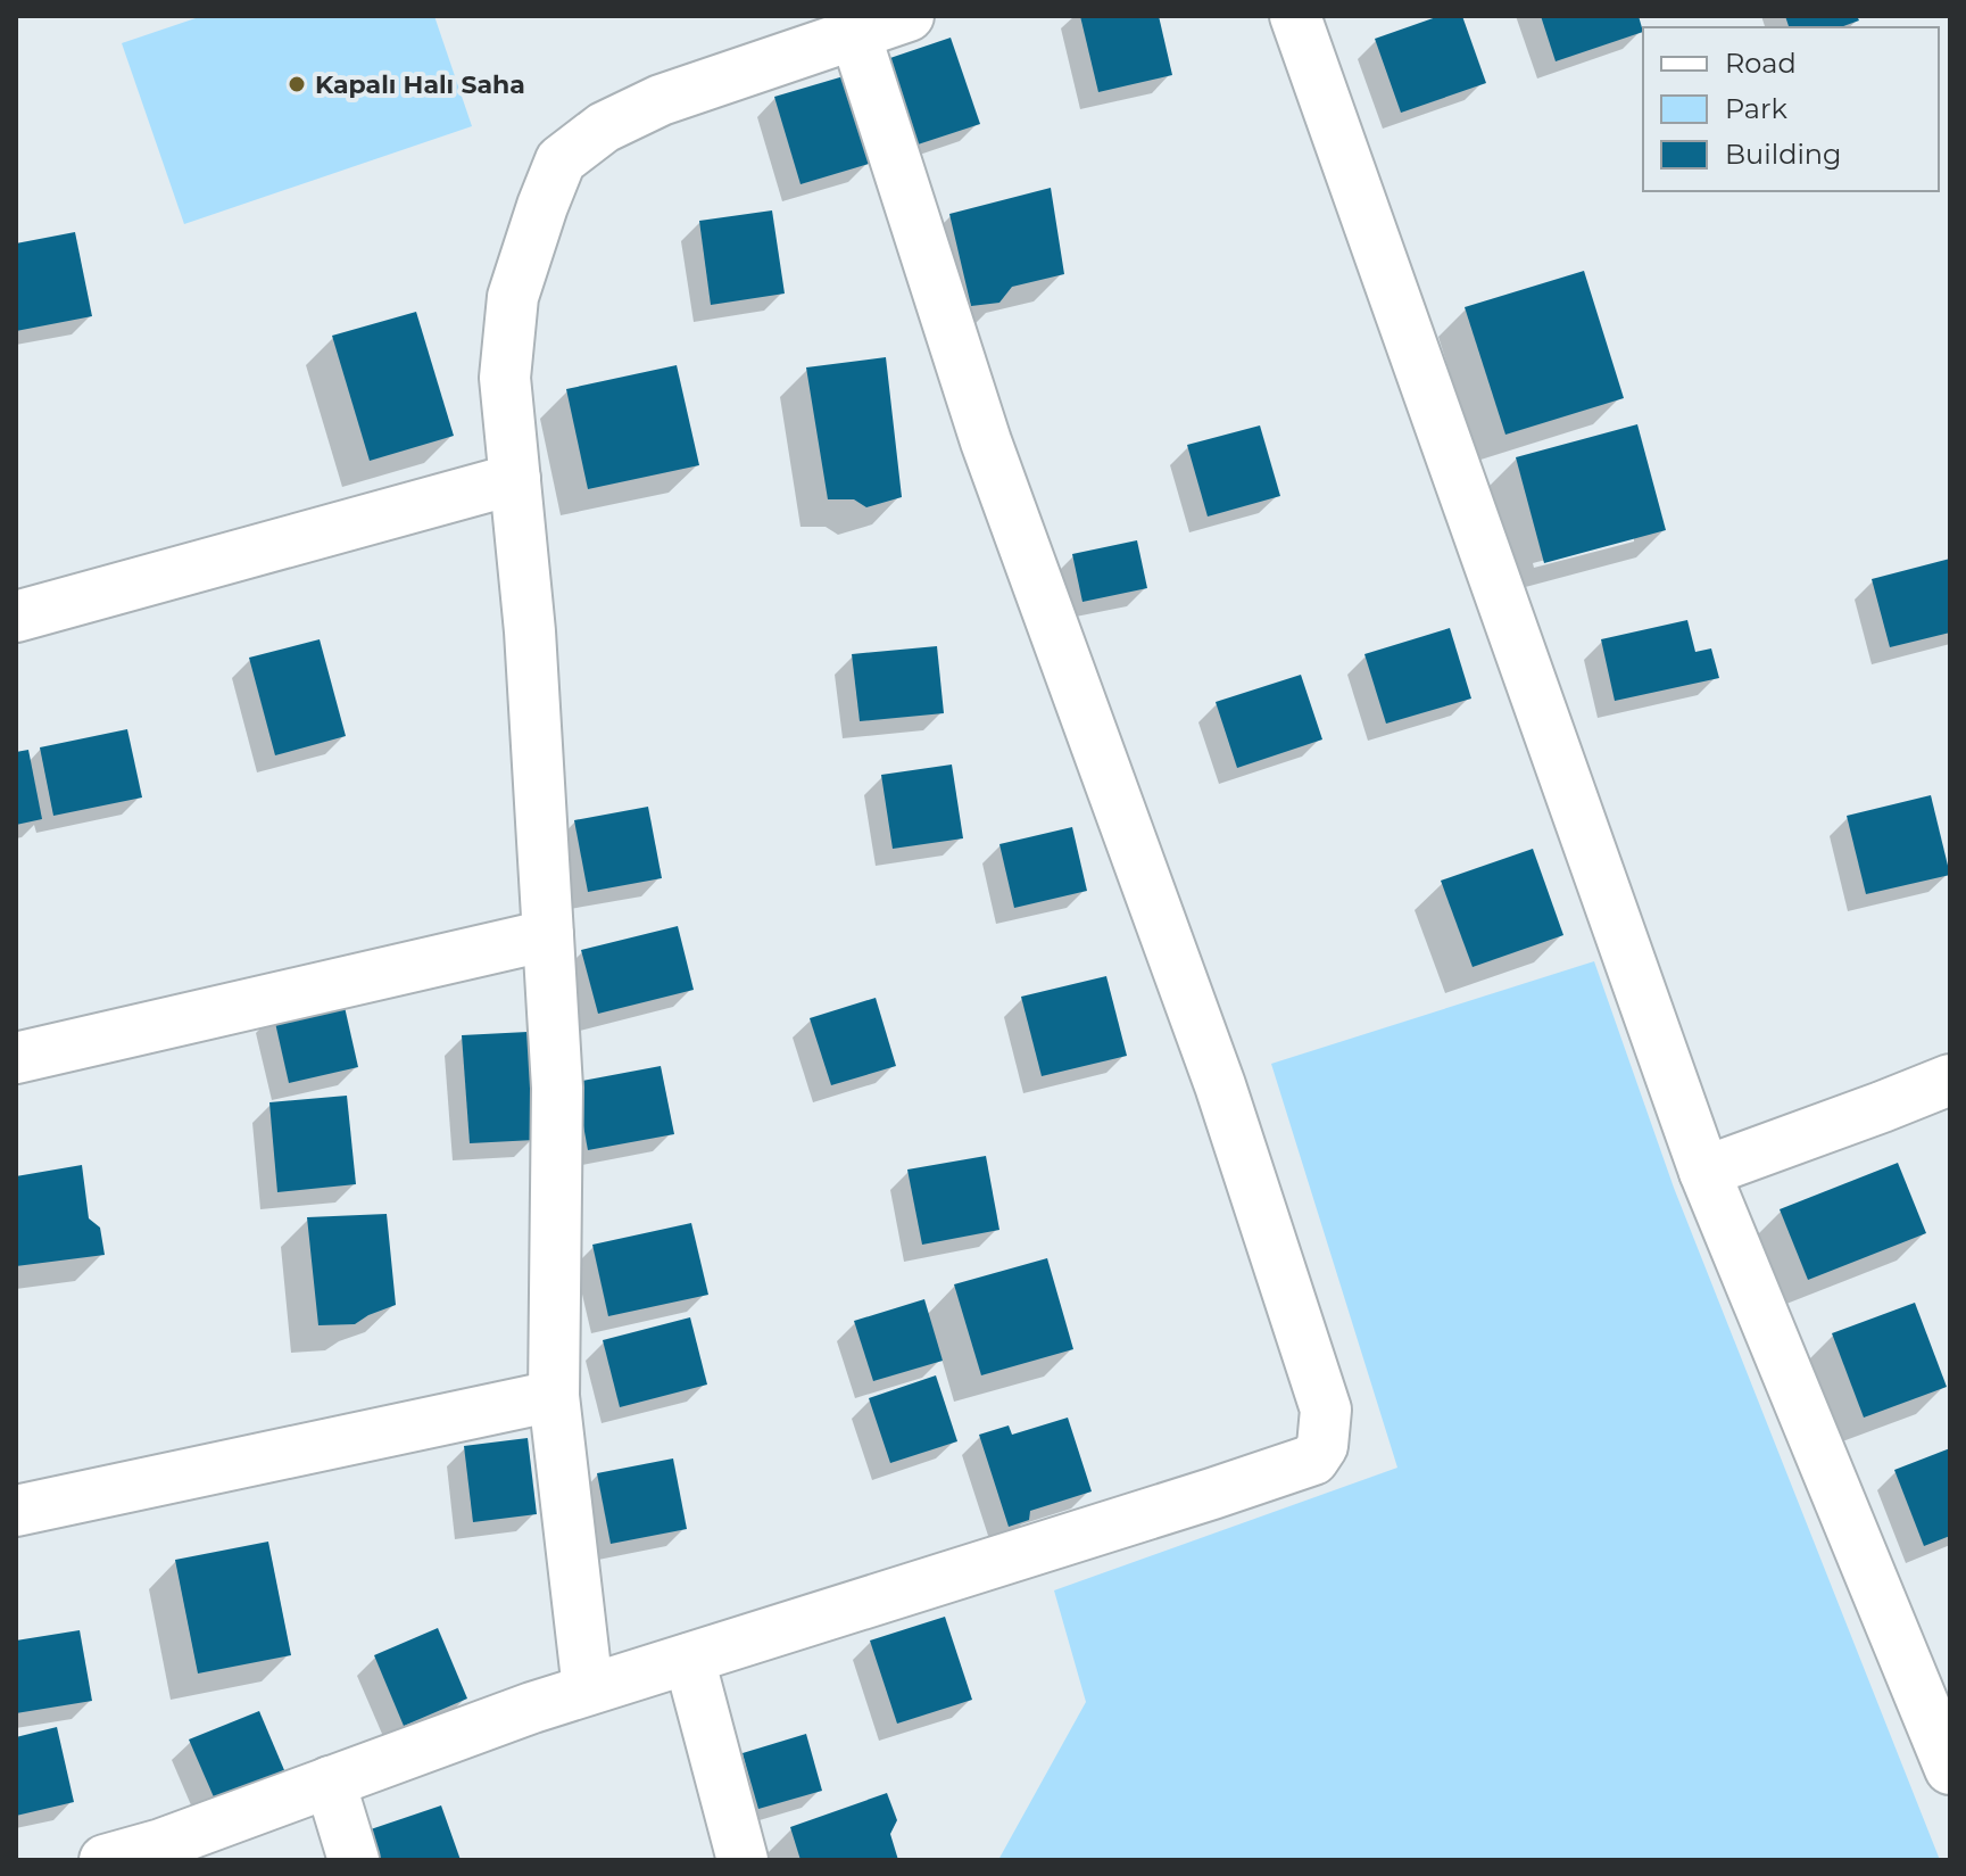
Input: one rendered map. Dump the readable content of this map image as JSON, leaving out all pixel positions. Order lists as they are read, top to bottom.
{
  "places": ["Kapalı Halı Saha"],
  "legend": ["Road", "Park", "Building"]
}
